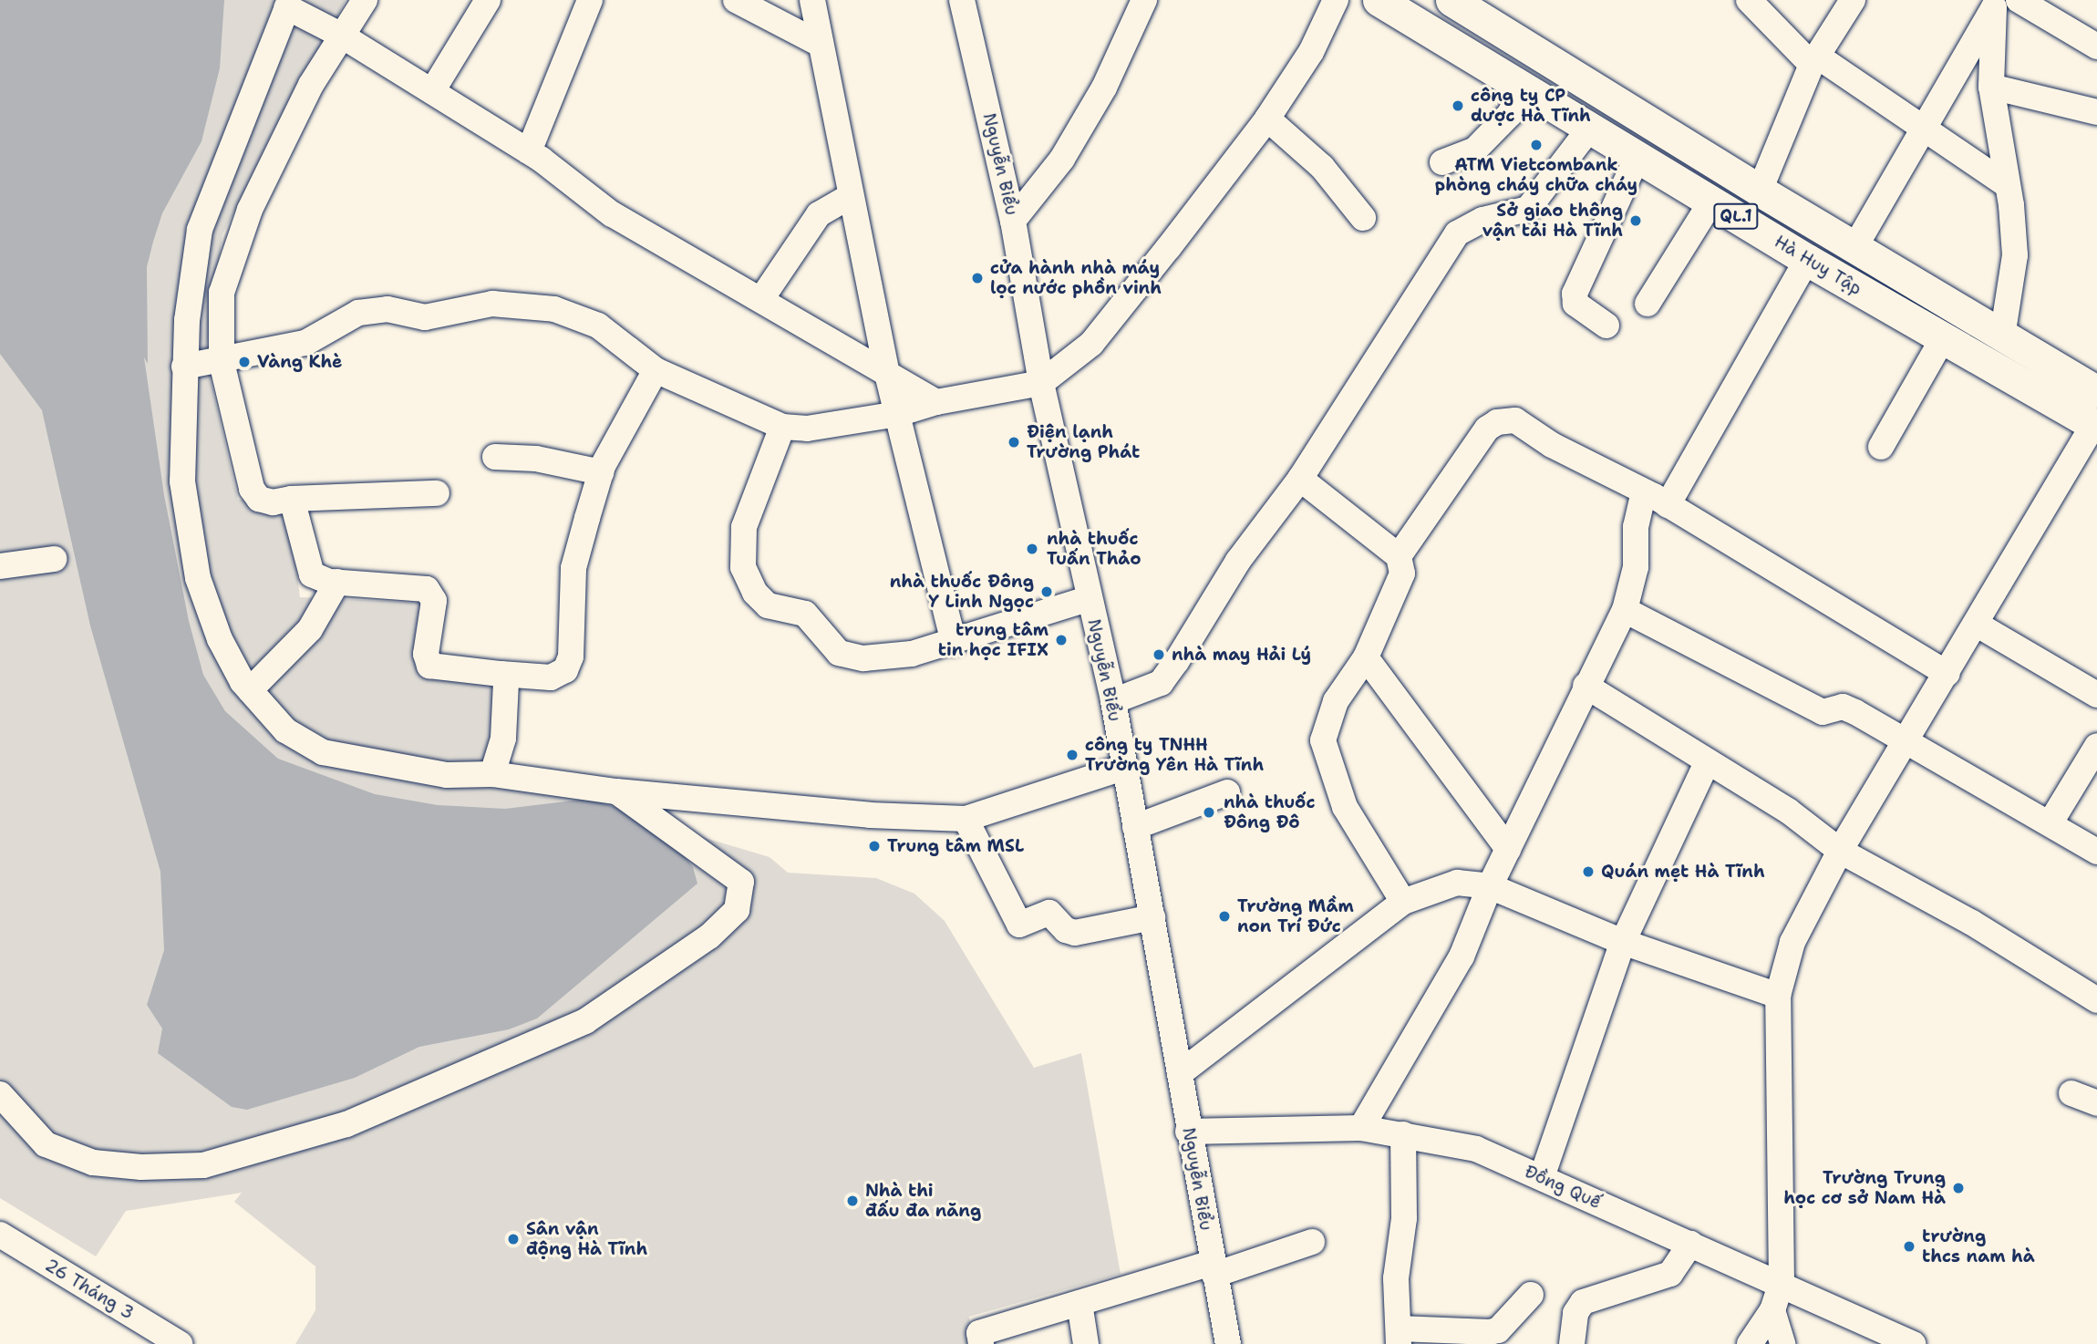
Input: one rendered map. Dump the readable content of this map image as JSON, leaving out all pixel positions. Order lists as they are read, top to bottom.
{
  "streets": {
    "main road": ["QL.1", "Hà Huy Tập"],
    "street": ["Nguyễn Biểu", "Đồng Quế", "26 Tháng 3"]
  },
  "crossings": [
    ["Nguyễn Biểu", "Đồng Quế"]
  ],
  "places": [
    "công ty CP dược Hà Tĩnh",
    "ATM Vietcombank phòng cháy chữa cháy",
    "Sở giao thông vận tải Hà Tĩnh",
    "cửa hành nhà máy lọc nước phồn vinh",
    "Vàng Khè",
    "Điện lạnh Trường Phát",
    "nhà thuốc Tuấn Thảo",
    "nhà thuốc Đông Y Linh Ngọc",
    "trung tâm tin học IFIX",
    "nhà may Hải Lý",
    "công ty TNHH Trường Yên Hà Tĩnh",
    "nhà thuốc Đông Đô",
    "Trung tâm MSL",
    "Quán mẹt Hà Tĩnh",
    "Trường Mầm non Trí Đức",
    "Trường Trung học cơ sở Nam Hà",
    "Nhà thi đấu đa năng",
    "Sân vận động Hà Tĩnh",
    "trường thcs nam hà"
  ]
}
